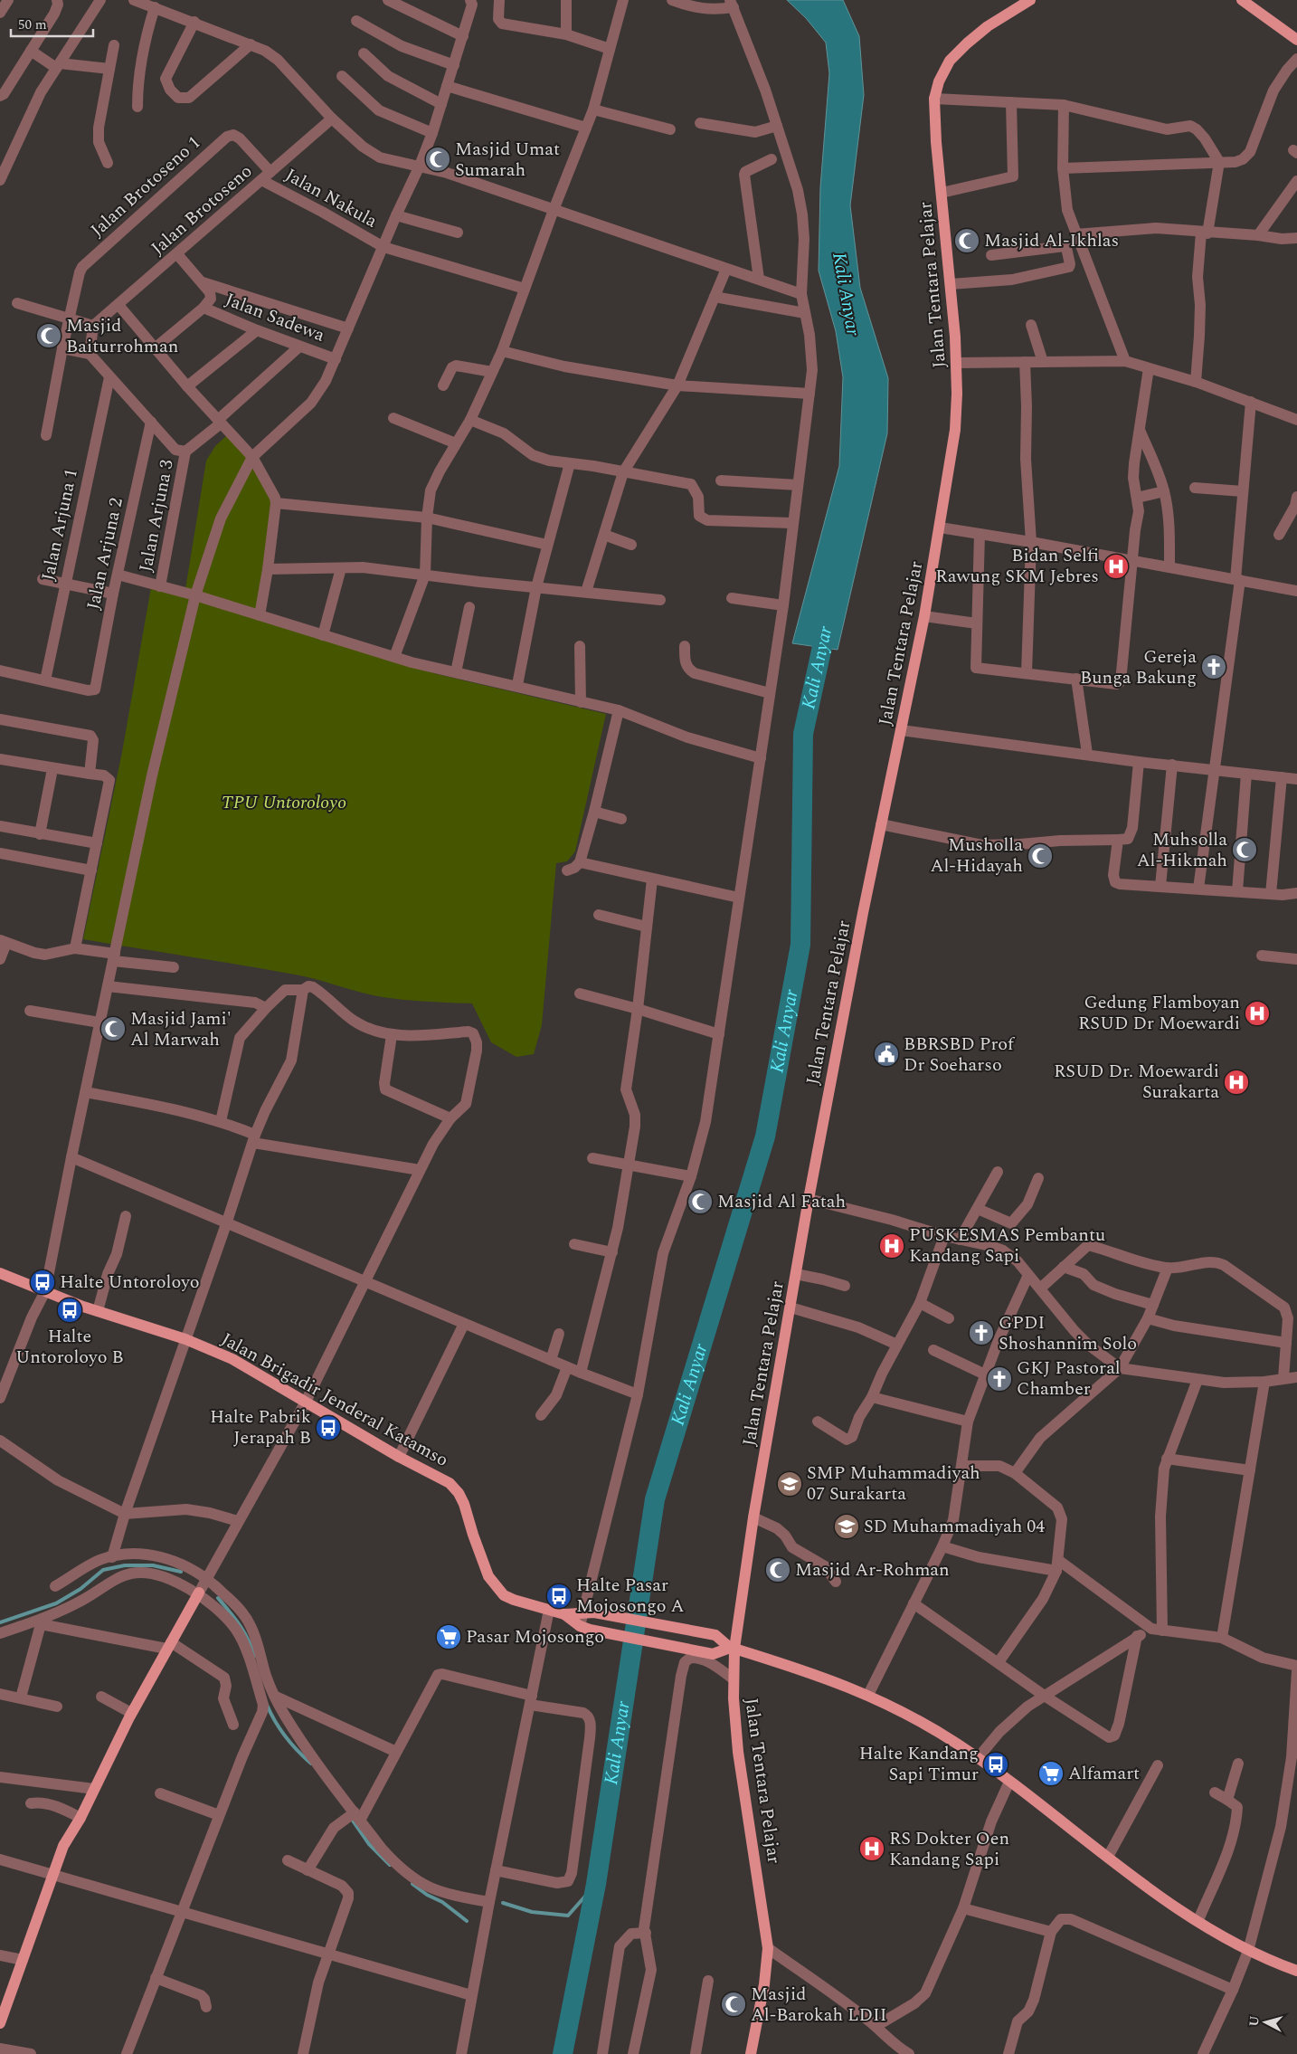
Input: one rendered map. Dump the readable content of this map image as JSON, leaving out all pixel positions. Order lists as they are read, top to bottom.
{
  "streets": {
    "main road": ["Jalan Tentara Pelajar", "Jalan Brigadir Jenderal Katamso"],
    "street": [
      "Jalan Brotoseno 1",
      "Jalan Nakula",
      "Jalan Brotoseno",
      "Jalan Sadewa",
      "Jalan Arjuna 3",
      "Jalan Arjuna 1",
      "Jalan Arjuna 2"
    ]
  },
  "crossings": [
    ["Jalan Brotoseno 1", "Jalan Brotoseno"],
    ["Jalan Nakula", "Jalan Brotoseno"],
    ["Jalan Arjuna 1", "Jalan Arjuna 2"]
  ],
  "water": ["Kali Anyar"],
  "parks": ["TPU Untoroloyo"],
  "places": {
    "mosque": [
      "Masjid Umat Sumarah",
      "Masjid Al-Ikhlas",
      "Masjid Baiturrohman",
      "Muhsolla Al-Hikmah",
      "Musholla Al-Hidayah",
      "Masjid Jami' Al Marwah",
      "Masjid Al Fatah",
      "Masjid Ar-Rohman",
      "Masjid Al-Barokah LDII"
    ],
    "hospital": [
      "Bidan Selfi Rawung SKM Jebres",
      "Gedung Flamboyan RSUD Dr Moewardi",
      "RSUD Dr. Moewardi Surakarta",
      "PUSKESMAS Pembantu Kandang Sapi",
      "RS Dokter Oen Kandang Sapi"
    ],
    "church": ["Gereja Bunga Bakung", "GPDI Shoshannim Solo", "GKJ Pastoral Chamber"],
    "public building": ["BBRSBD Prof Dr Soeharso"],
    "bus stop": [
      "Halte Untoroloyo",
      "Halte Untoroloyo B",
      "Halte Pabrik Jerapah B",
      "Halte Pasar Mojosongo A",
      "Halte Kandang Sapi Timur"
    ],
    "school or university": ["SMP Muhammadiyah 07 Surakarta", "SD Muhammadiyah 04"],
    "supermarket": ["Pasar Mojosongo", "Alfamart"]
  },
  "scale_bar": "50 m",
  "north": "left"
}
